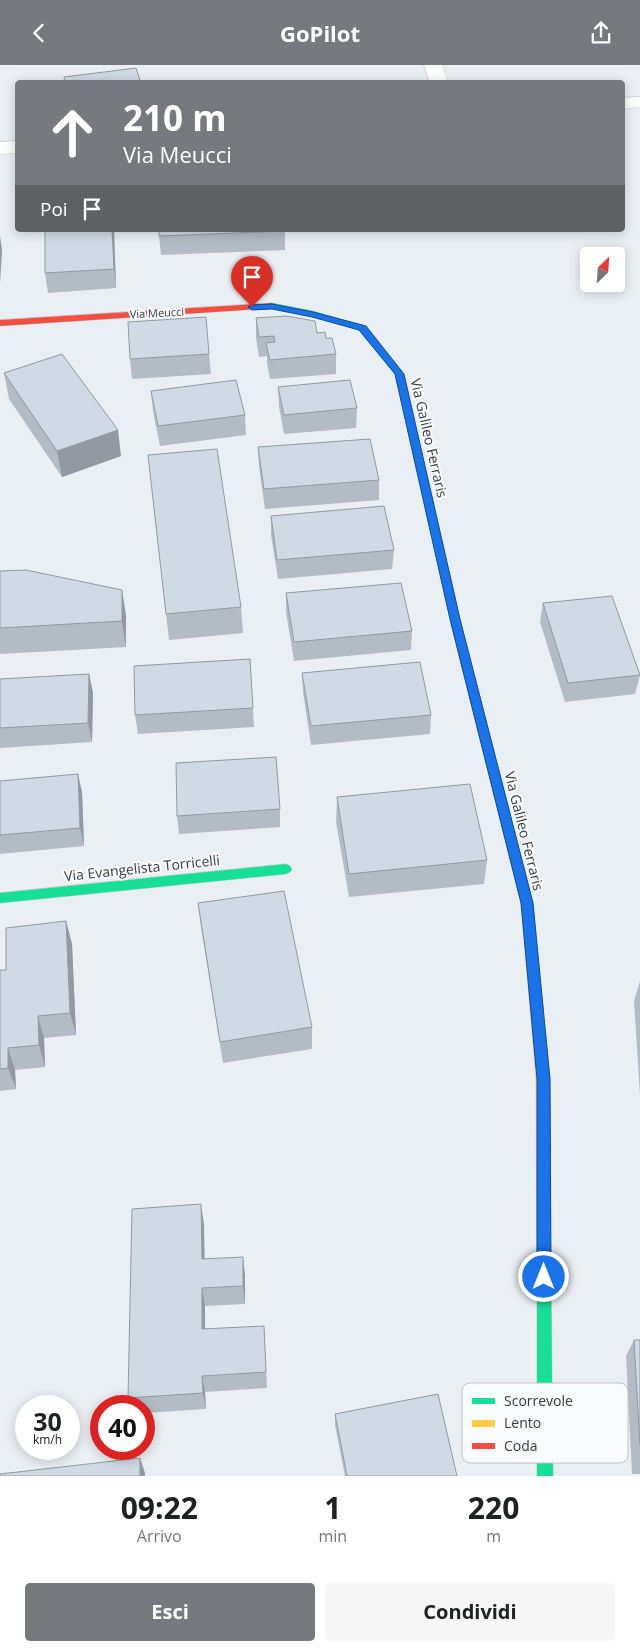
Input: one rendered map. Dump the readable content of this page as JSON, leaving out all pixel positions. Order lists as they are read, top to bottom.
{
  "streets": {
    "street": ["Via Meucci", "Via Galileo Ferraris", "Via Evangelista Torricelli"]
  },
  "crossings": [
    ["Via Meucci", "Via Galileo Ferraris"]
  ],
  "legend": ["Scorrevole", "Lento", "Coda"],
  "north": "top right",
  "page": {
    "header": "GoPilot",
    "turn": ["210 m", "Via Meucci"],
    "then": "Poi",
    "speed": "30 km/h",
    "limit": "40",
    "eta": [
      "09:22",
      "Arrivo",
      "1",
      "min",
      "220",
      "m"
    ],
    "buttons": ["Esci", "Condividi"]
  }
}
